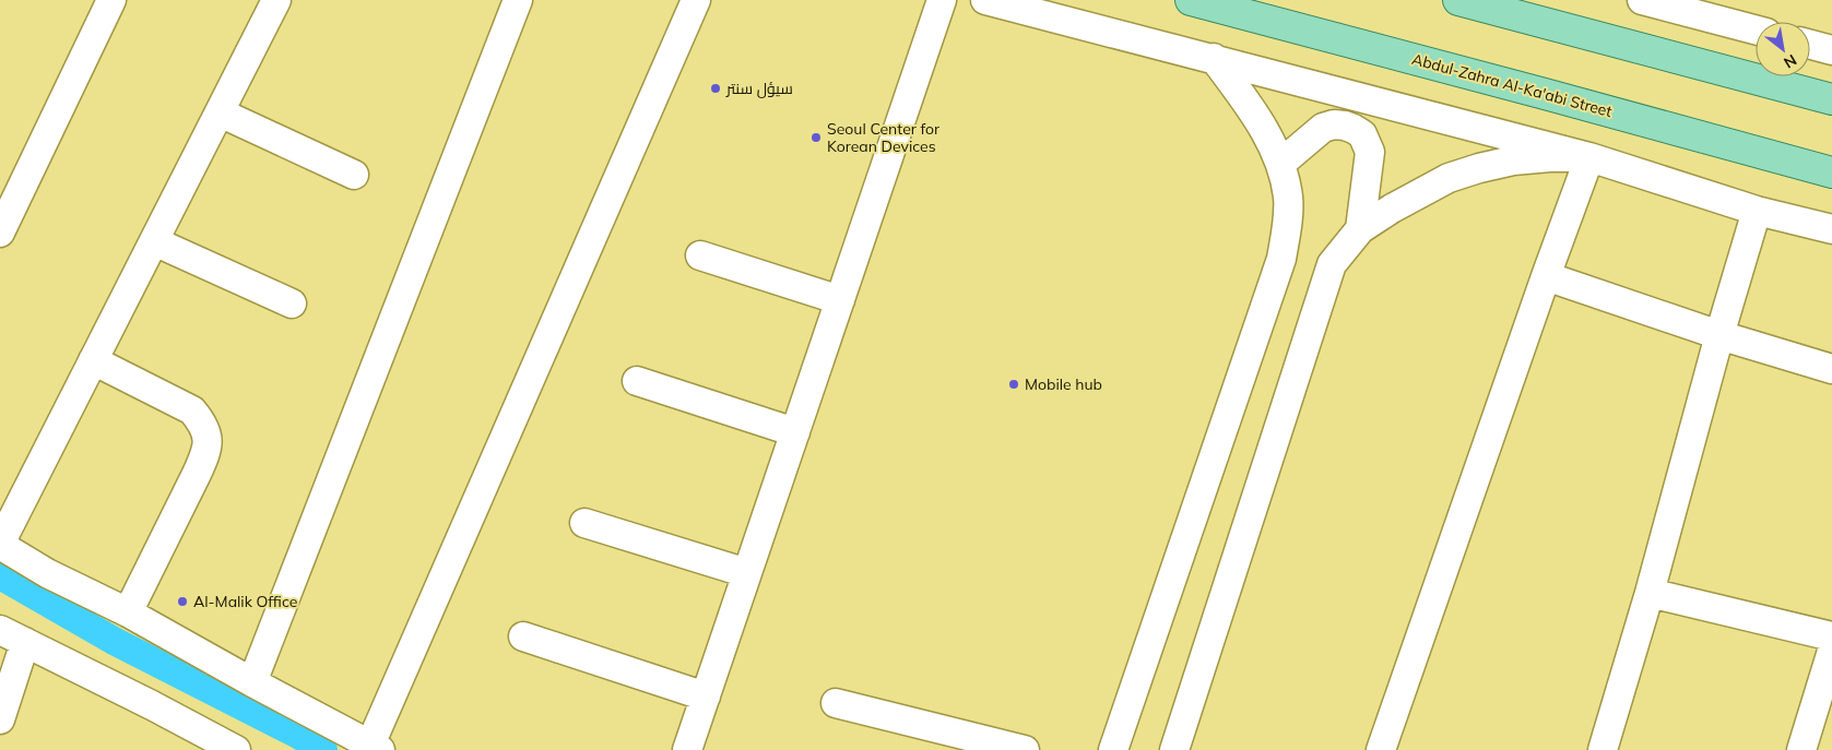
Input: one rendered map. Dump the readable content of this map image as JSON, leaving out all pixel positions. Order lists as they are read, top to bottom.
{
  "streets": {
    "main road": ["Abdul-Zahra Al-Ka'abi Street"]
  },
  "places": [
    "سيؤل سنتر",
    "Seoul Center for Korean Devices",
    "Mobile hub",
    "Al-Malik Office"
  ],
  "north": "bottom right"
}
